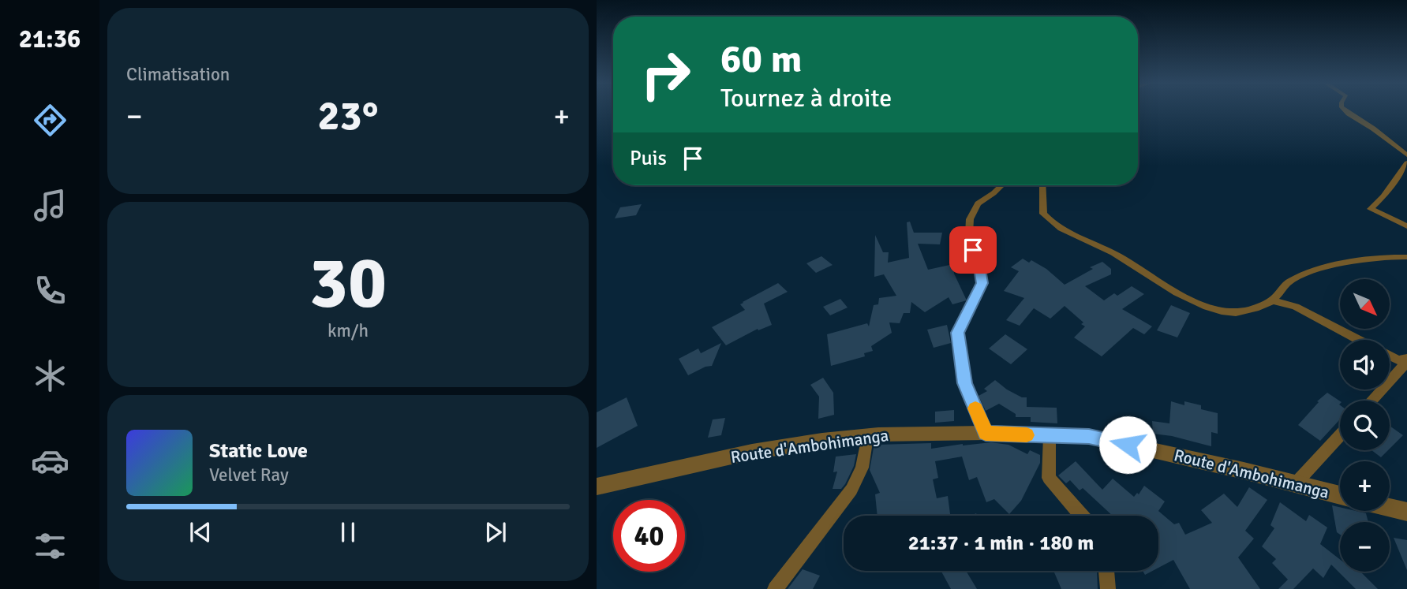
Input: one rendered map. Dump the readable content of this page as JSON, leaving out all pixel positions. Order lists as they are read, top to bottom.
{
  "streets": {
    "street": ["Route d'Ambohimanga"]
  },
  "north": "bottom right",
  "page": {
    "tabs": "21:36",
    "tile": [
      "Climatisation",
      ["30", "km/h"]
    ],
    "turn": ["60 m", "Tournez à droite"],
    "heat": ["−", "23°", "+"],
    "then": "Puis",
    "map_buttons": ["+", "−"],
    "song": ["Static Love", "Velvet Ray"],
    "limit": "40",
    "trip": "21:37 · 1 min · 180 m"
  }
}
